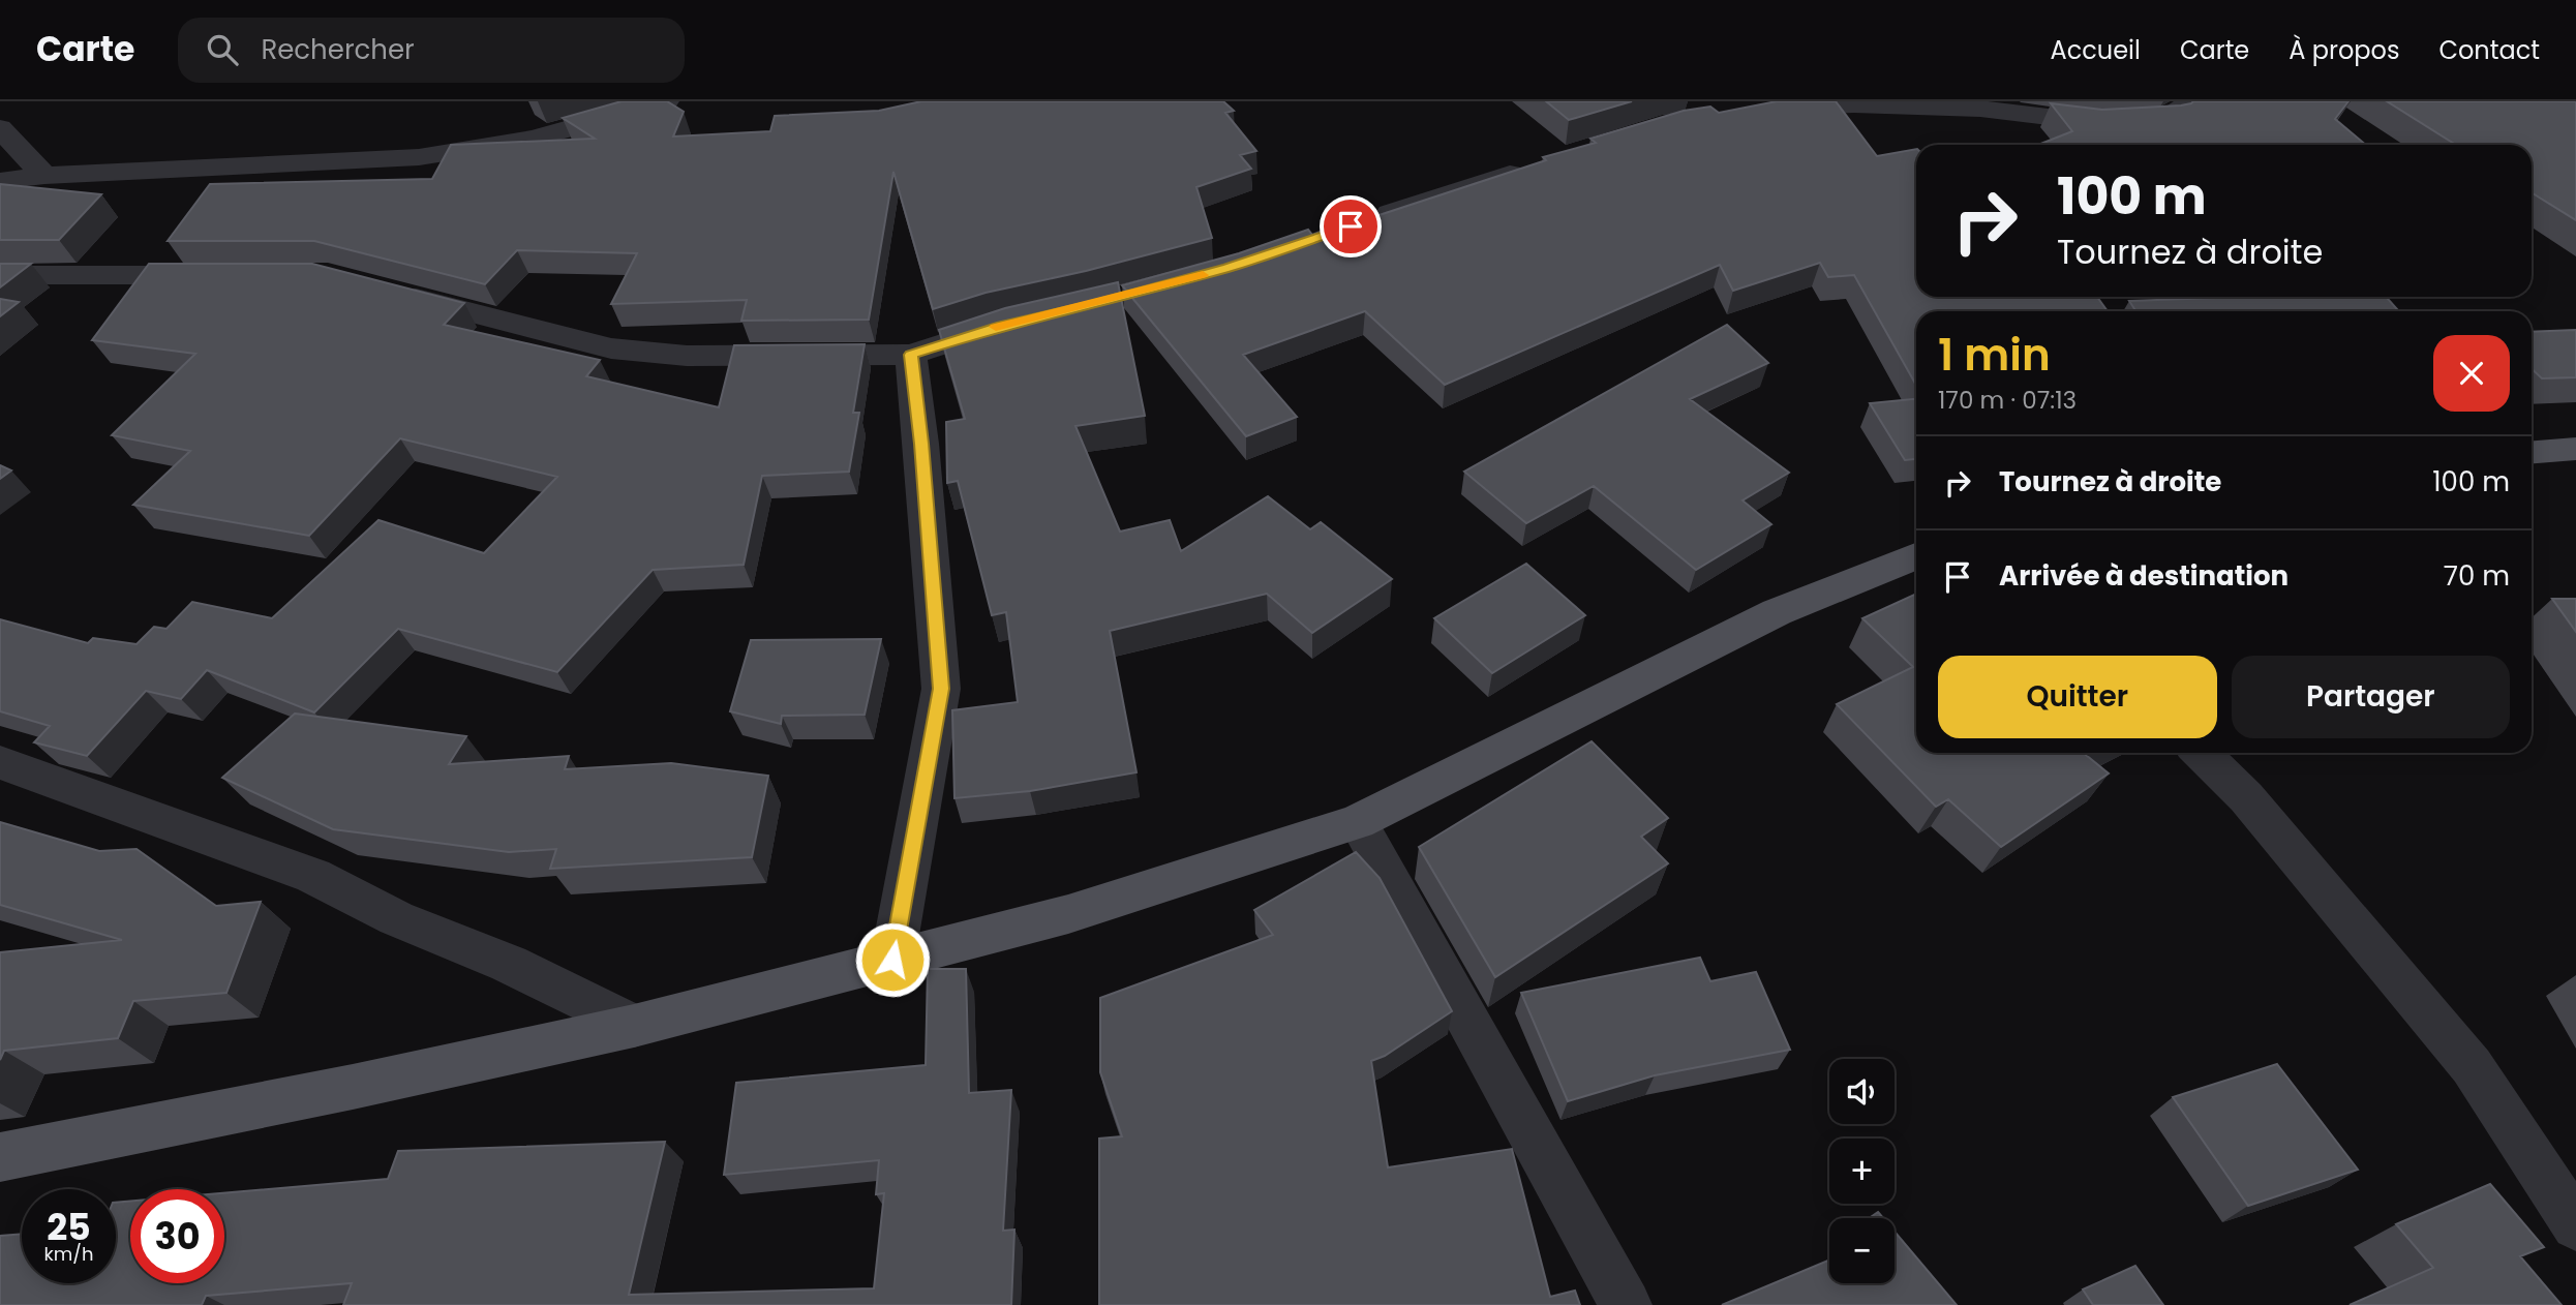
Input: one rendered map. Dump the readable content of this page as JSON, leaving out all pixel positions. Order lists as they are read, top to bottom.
{
  "page": {
    "header": "Carte",
    "search": "Rechercher",
    "nav": [
      "Accueil",
      "Carte",
      "À propos",
      "Contact"
    ],
    "turn": ["100 m", "Tournez à droite"],
    "heading": ["1 min", "170 m · 07:13"],
    "list": [
      {
        "name": "Tournez à droite",
        "value": "100 m"
      },
      {
        "name": "Arrivée à destination",
        "value": "70 m"
      }
    ],
    "buttons": ["Quitter", "Partager"],
    "map_buttons": ["+", "−"],
    "speed": "25 km/h",
    "limit": "30"
  }
}
